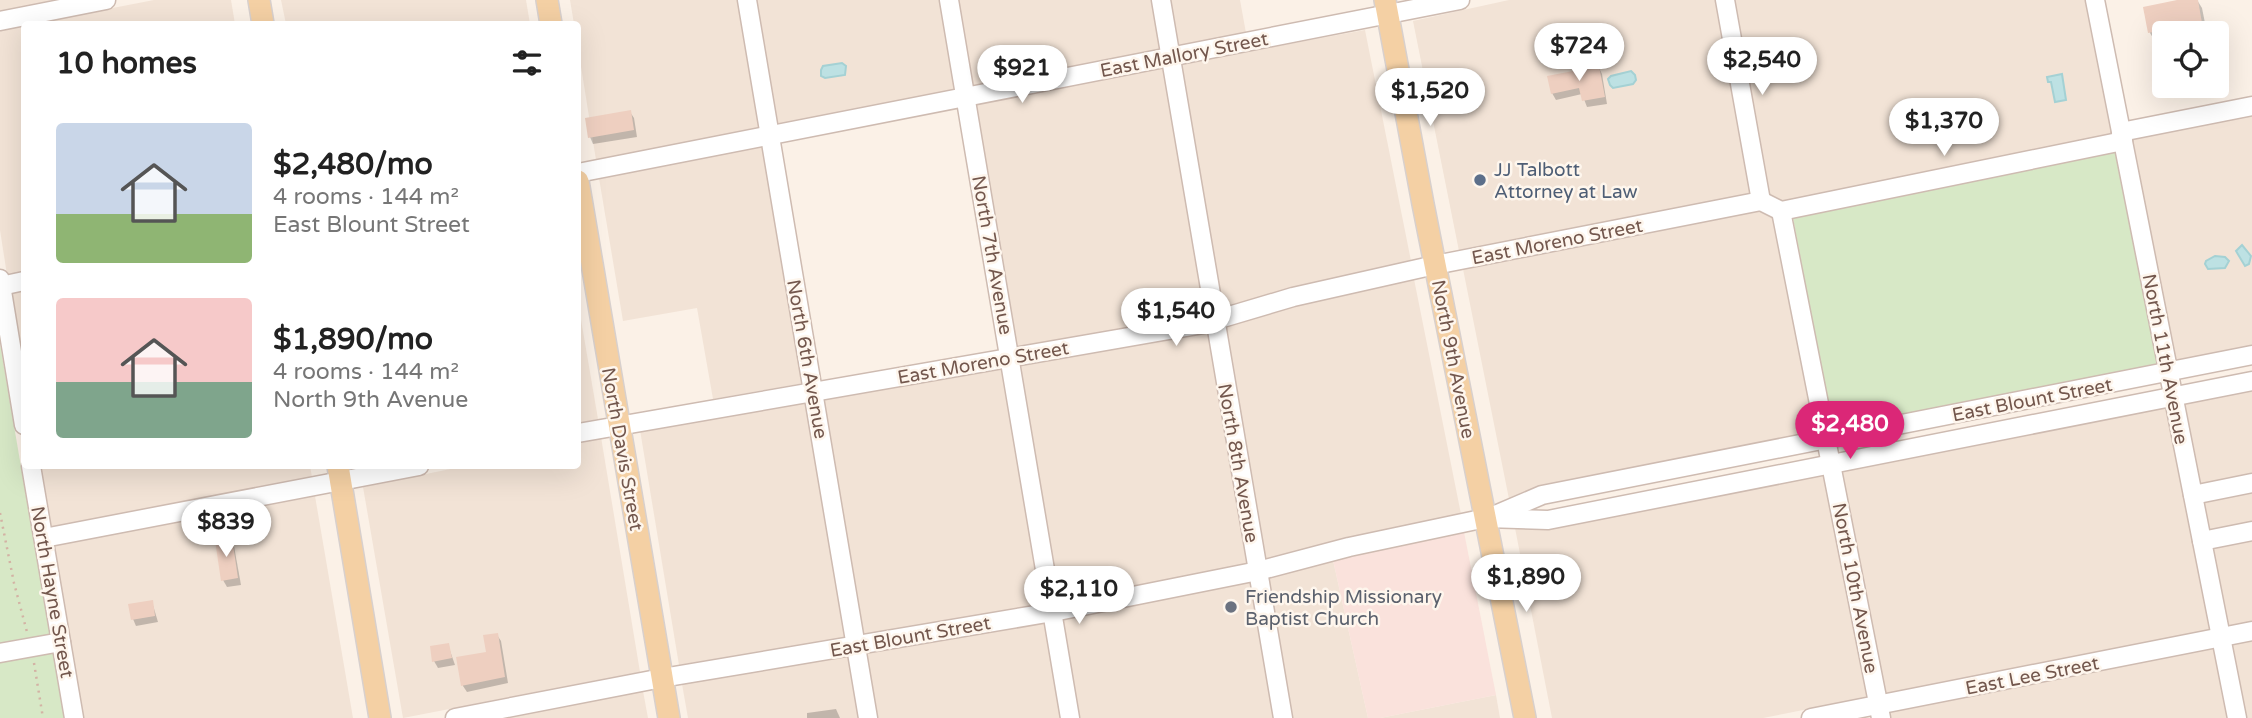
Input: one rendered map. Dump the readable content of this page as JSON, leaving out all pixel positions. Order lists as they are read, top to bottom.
{
  "streets": {
    "main road": ["North 9th Avenue", "North Davis Street"],
    "street": [
      "East Mallory Street",
      "East Moreno Street",
      "North 7th Avenue",
      "North 6th Avenue",
      "North 11th Avenue",
      "East Blount Street",
      "North 8th Avenue",
      "North 10th Avenue",
      "North Hayne Street",
      "East Lee Street"
    ]
  },
  "crossings": [
    ["East Mallory Street", "North 7th Avenue"],
    ["East Mallory Street", "North 6th Avenue"],
    ["East Mallory Street", "North 9th Avenue"],
    ["East Mallory Street", "North 8th Avenue"],
    ["East Moreno Street", "North 7th Avenue"],
    ["East Moreno Street", "North 6th Avenue"],
    ["East Moreno Street", "North 9th Avenue"],
    ["East Moreno Street", "North Davis Street"],
    ["East Moreno Street", "North 8th Avenue"],
    ["North 7th Avenue", "East Blount Street"],
    ["North 6th Avenue", "East Blount Street"],
    ["North 9th Avenue", "East Blount Street"],
    ["North 11th Avenue", "East Blount Street"],
    ["North 11th Avenue", "East Lee Street"],
    ["East Blount Street", "North Davis Street"],
    ["East Blount Street", "North 8th Avenue"],
    ["East Blount Street", "North 10th Avenue"],
    ["North 10th Avenue", "East Lee Street"]
  ],
  "places": ["JJ Talbott Attorney at Law", "Friendship Missionary Baptist Church"],
  "page": {
    "heading": "10 homes",
    "price": [
      "$724",
      "$2,540",
      "$921",
      "$1,520",
      "$1,370",
      "$1,540",
      "$2,480",
      "$839",
      "$1,890",
      "$2,110"
    ],
    "list": [
      {
        "name": "$2,480/mo",
        "note": "4 rooms · 144 m² · East Blount Street"
      },
      {
        "name": "$1,890/mo",
        "note": "4 rooms · 144 m² · North 9th Avenue"
      }
    ]
  }
}
